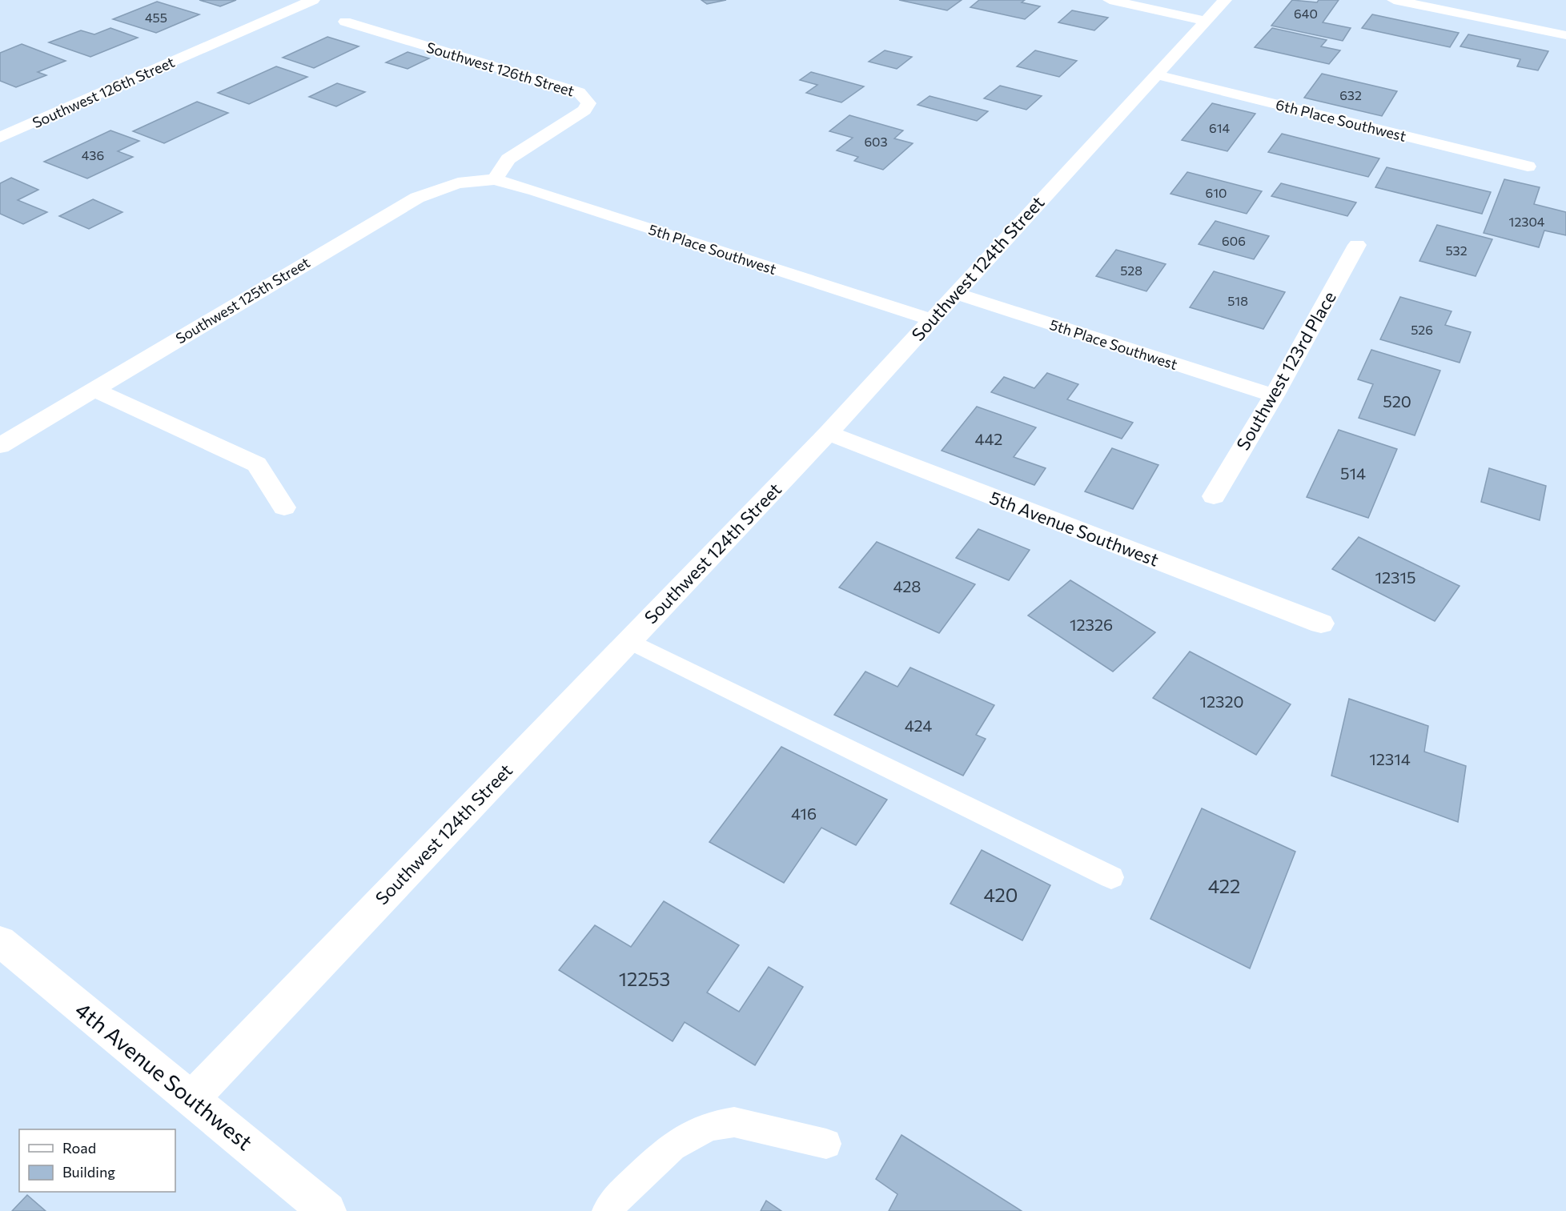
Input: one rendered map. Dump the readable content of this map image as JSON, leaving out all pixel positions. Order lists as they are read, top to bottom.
{
  "streets": {
    "street": [
      "Southwest 126th Street",
      "6th Place Southwest",
      "5th Place Southwest",
      "Southwest 124th Street",
      "Southwest 125th Street",
      "Southwest 123rd Place",
      "5th Avenue Southwest",
      "4th Avenue Southwest"
    ]
  },
  "crossings": [
    ["Southwest 126th Street", "5th Place Southwest"],
    ["Southwest 126th Street", "Southwest 125th Street"],
    ["6th Place Southwest", "Southwest 124th Street"],
    ["5th Place Southwest", "Southwest 124th Street"],
    ["5th Place Southwest", "Southwest 125th Street"],
    ["5th Place Southwest", "Southwest 123rd Place"],
    ["Southwest 124th Street", "5th Avenue Southwest"],
    ["Southwest 124th Street", "4th Avenue Southwest"]
  ],
  "house_numbers": [
    "640",
    "455",
    "632",
    "614",
    "603",
    "436",
    "610",
    "12304",
    "606",
    "532",
    "528",
    "518",
    "526",
    "520",
    "442",
    "514",
    "12315",
    "428",
    "12326",
    "12320",
    "424",
    "12314",
    "416",
    "422",
    "420",
    "12253"
  ],
  "legend": ["Road", "Building"]
}
